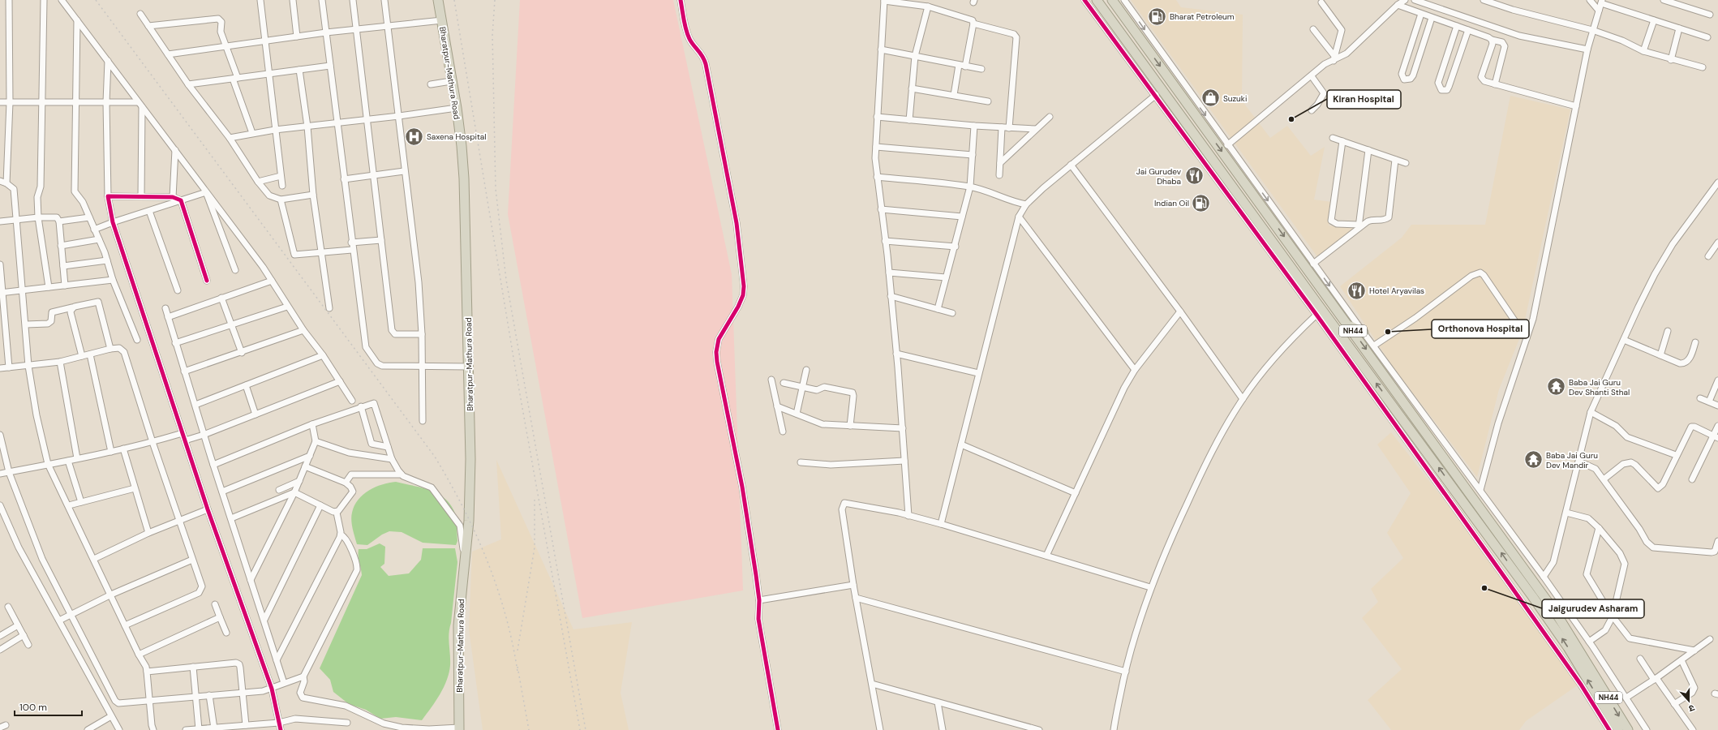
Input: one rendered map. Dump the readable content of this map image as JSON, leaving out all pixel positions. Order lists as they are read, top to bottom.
{
  "streets": {
    "highway": ["Bharatpur-Mathura Road", "NH44"]
  },
  "places": {
    "fuel station": ["Bharat Petroleum", "Indian Oil"],
    "shop": ["Suzuki"],
    "other": ["Kiran Hospital", "Orthonova Hospital", "Jaigurudev Asharam"],
    "hospital": ["Saxena Hospital"],
    "restaurant": ["Jai Gurudev Dhaba", "Hotel Aryavilas"],
    "temple": ["Baba Jai Guru Dev Shanti Sthal", "Baba Jai Guru Dev Mandir"]
  },
  "scale_bar": "100 m",
  "north": "bottom"
}
